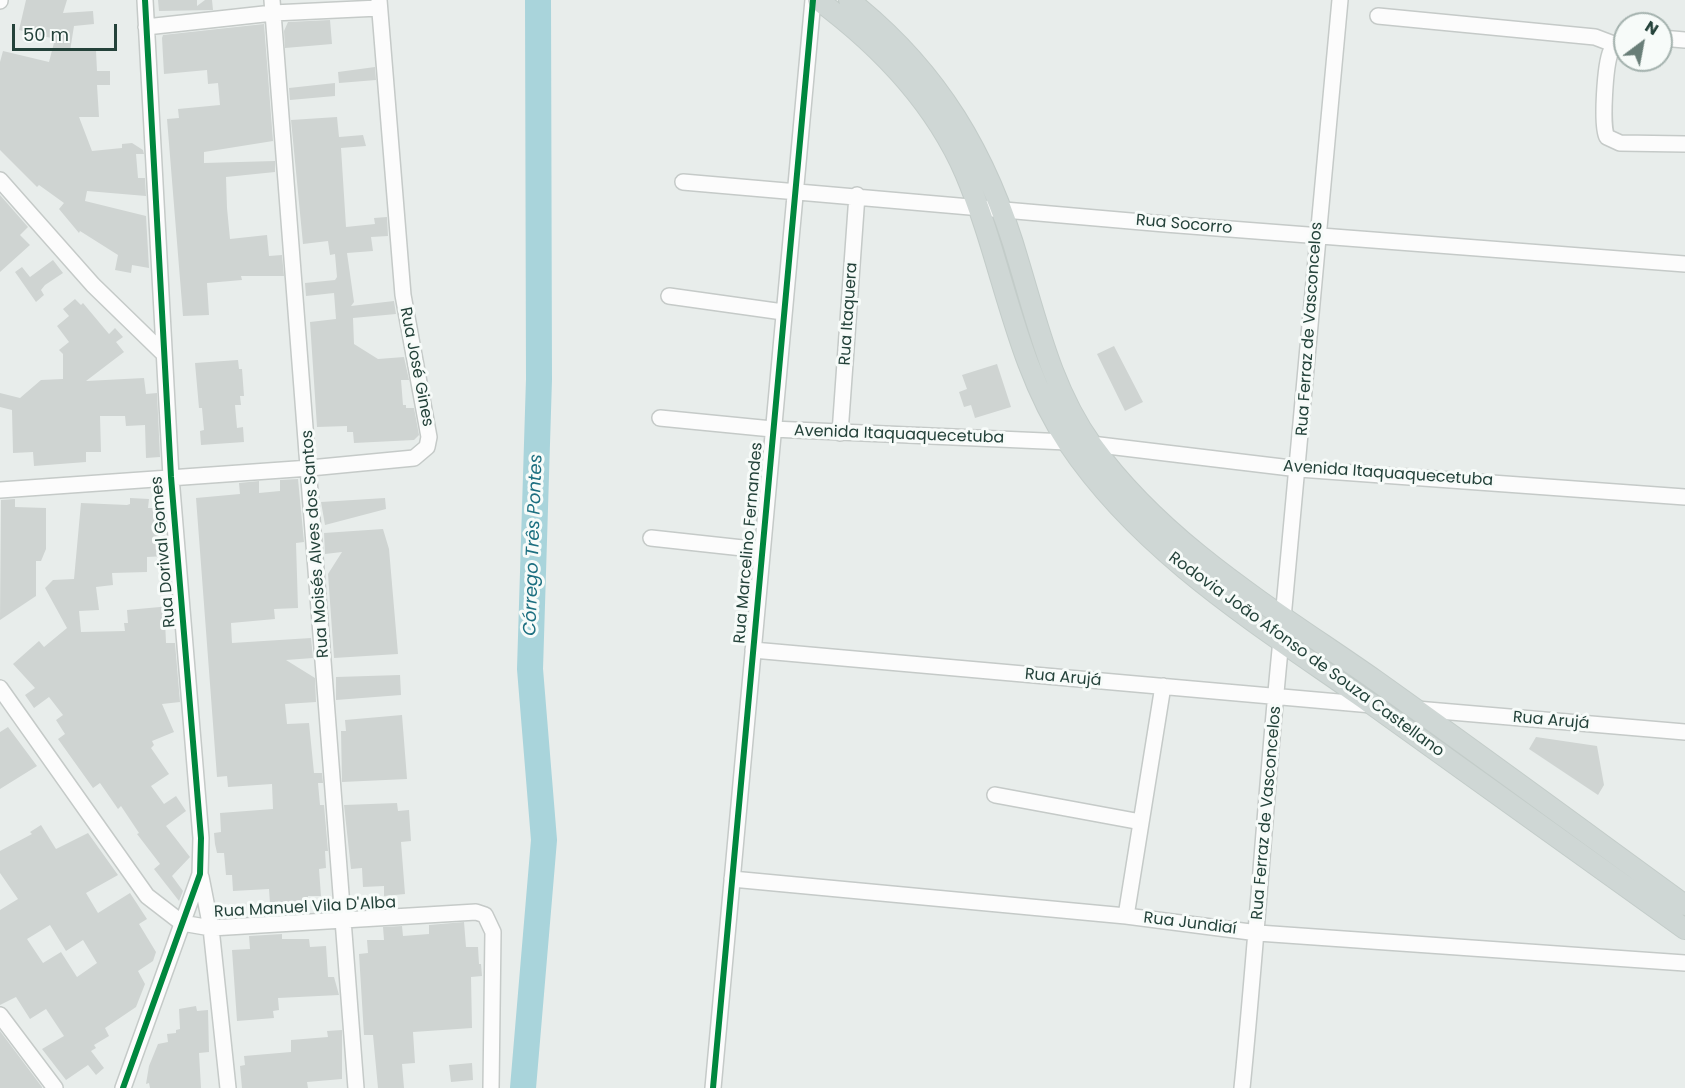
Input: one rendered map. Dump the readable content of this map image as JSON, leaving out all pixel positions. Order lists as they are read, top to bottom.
{
  "streets": {
    "main road": ["Rodovia João Afonso de Souza Castellano"],
    "street": [
      "Rua Socorro",
      "Rua Itaquera",
      "Rua Ferraz de Vasconcelos",
      "Rua José Gines",
      "Avenida Itaquaquecetuba",
      "Rua Marcelino Fernandes",
      "Rua Moisés Alves dos Santos",
      "Rua Dorival Gomes",
      "Rua Arujá",
      "Rua Manuel Vila D'Alba",
      "Rua Jundiaí"
    ]
  },
  "crossings": [
    ["Rua Socorro", "Rua Itaquera"],
    ["Rua Socorro", "Rua Ferraz de Vasconcelos"],
    ["Rua Socorro", "Rua Marcelino Fernandes"],
    ["Rua Socorro", "Rodovia João Afonso de Souza Castellano"],
    ["Rua Itaquera", "Avenida Itaquaquecetuba"],
    ["Rua Ferraz de Vasconcelos", "Avenida Itaquaquecetuba"],
    ["Rua Ferraz de Vasconcelos", "Rodovia João Afonso de Souza Castellano"],
    ["Rua Ferraz de Vasconcelos", "Rua Arujá"],
    ["Rua Ferraz de Vasconcelos", "Rua Jundiaí"],
    ["Rua José Gines", "Rua Moisés Alves dos Santos"],
    ["Rua José Gines", "Rua Dorival Gomes"],
    ["Avenida Itaquaquecetuba", "Rua Marcelino Fernandes"],
    ["Avenida Itaquaquecetuba", "Rodovia João Afonso de Souza Castellano"],
    ["Rua Marcelino Fernandes", "Rua Arujá"],
    ["Rua Marcelino Fernandes", "Rua Jundiaí"],
    ["Rua Moisés Alves dos Santos", "Rua Manuel Vila D'Alba"],
    ["Rua Dorival Gomes", "Rua Manuel Vila D'Alba"],
    ["Rodovia João Afonso de Souza Castellano", "Rua Arujá"]
  ],
  "water": ["Córrego Três Pontes"],
  "scale_bar": "50 m",
  "north": "top right"
}
